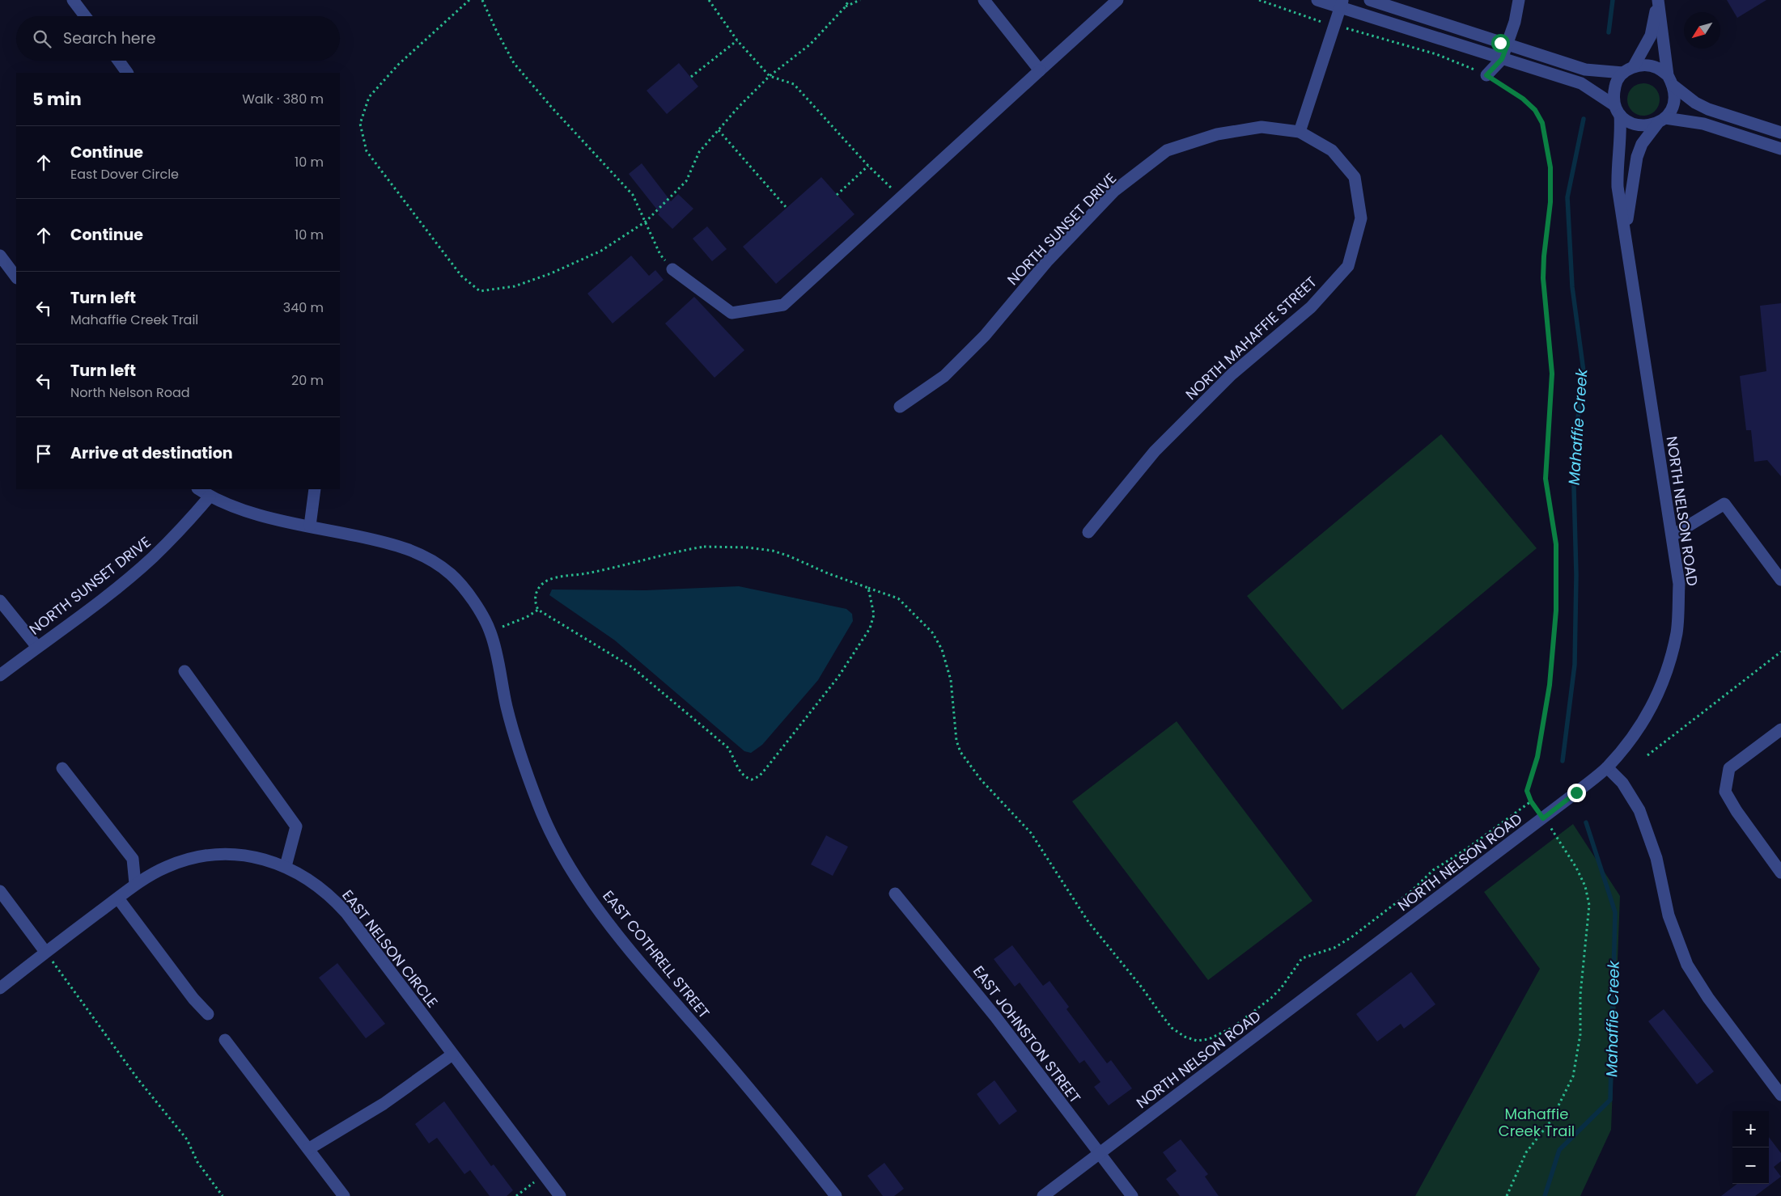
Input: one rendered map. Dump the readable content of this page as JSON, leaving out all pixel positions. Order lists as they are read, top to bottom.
{
  "streets": {
    "street": [
      "NORTH SUNSET DRIVE",
      "NORTH MAHAFFIE STREET",
      "NORTH NELSON ROAD",
      "EAST NELSON CIRCLE",
      "EAST COTHRELL STREET",
      "EAST JOHNSTON STREET"
    ]
  },
  "crossings": [
    ["NORTH SUNSET DRIVE", "NORTH MAHAFFIE STREET"],
    ["NORTH SUNSET DRIVE", "EAST COTHRELL STREET"],
    ["NORTH NELSON ROAD", "EAST JOHNSTON STREET"]
  ],
  "water": ["Mahaffie Creek"],
  "parks": ["Mahaffie Creek Trail"],
  "north": "bottom left",
  "page": {
    "search": "Search here",
    "heading": ["5 min", "Walk · 380 m"],
    "list": [
      ["Continue", "East Dover Circle", "10 m"],
      ["Continue", "10 m"],
      ["Turn left", "Mahaffie Creek Trail", "340 m"],
      ["Turn left", "North Nelson Road", "20 m"],
      "Arrive at destination"
    ],
    "map_buttons": ["+", "−"]
  }
}
